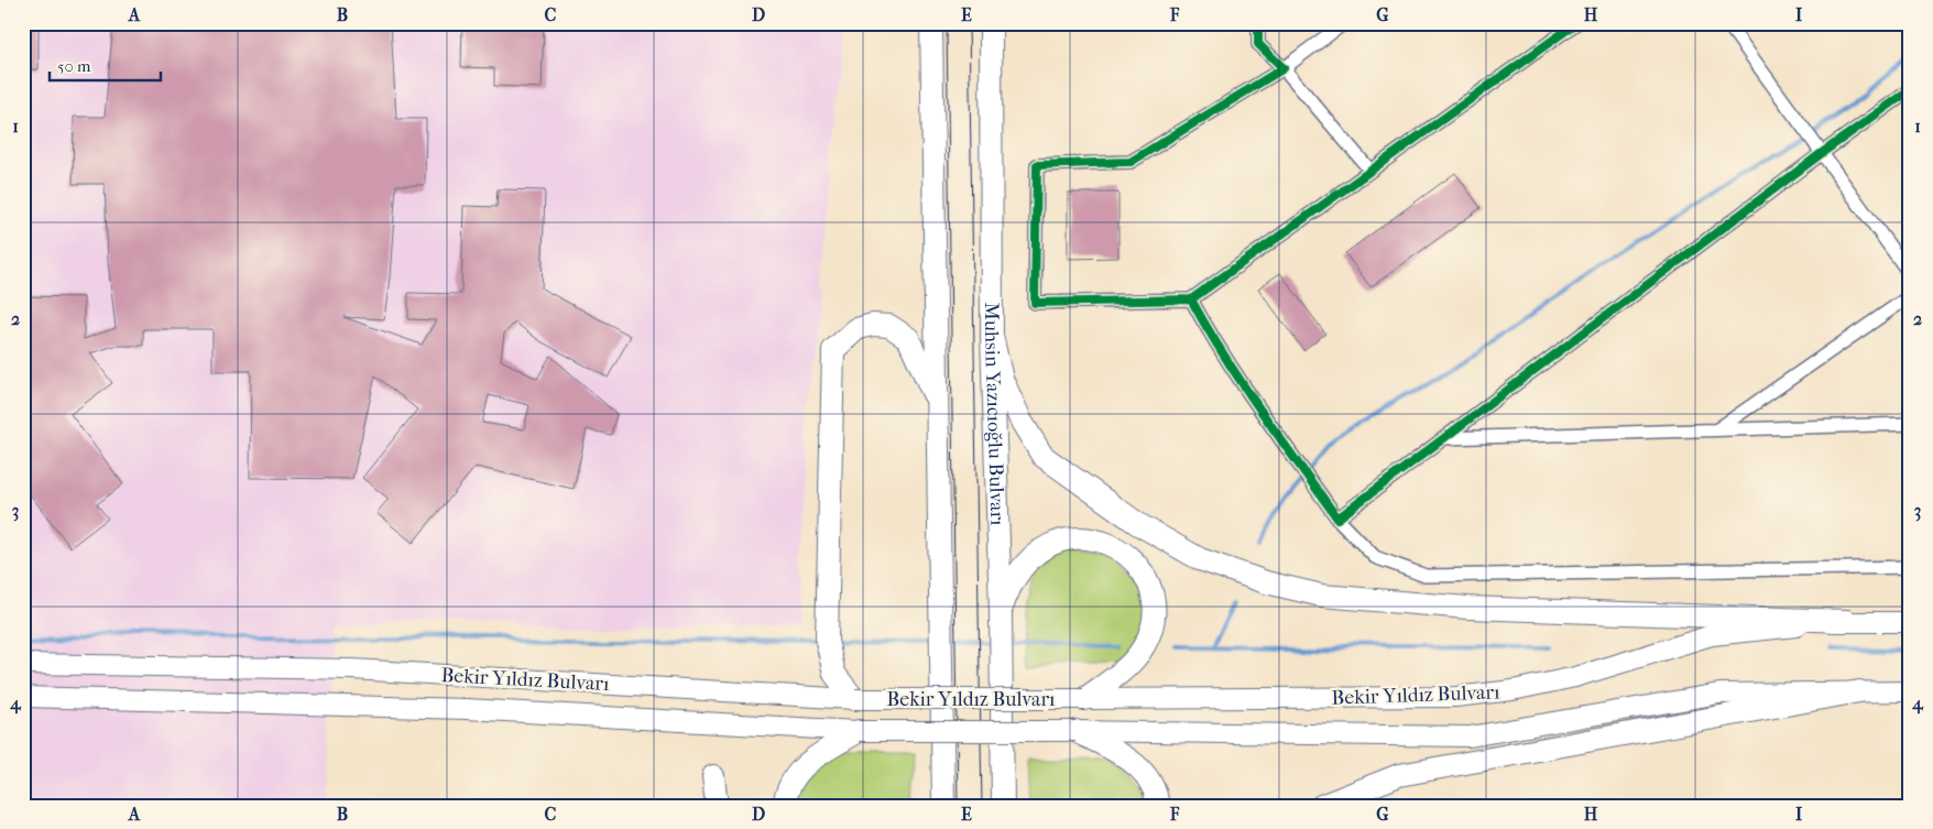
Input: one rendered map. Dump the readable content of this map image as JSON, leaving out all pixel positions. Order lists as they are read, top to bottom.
{
  "streets": {
    "highway": ["Muhsin Yazıcıoğlu Bulvarı"],
    "main road": ["Bekir Yıldız Bulvarı"]
  },
  "scale_bar": "50 m",
  "grid": {
    "columns": [
      "A",
      "B",
      "C",
      "D",
      "E",
      "F",
      "G",
      "H",
      "I"
    ],
    "rows": [
      "1",
      "2",
      "3",
      "4"
    ]
  }
}
